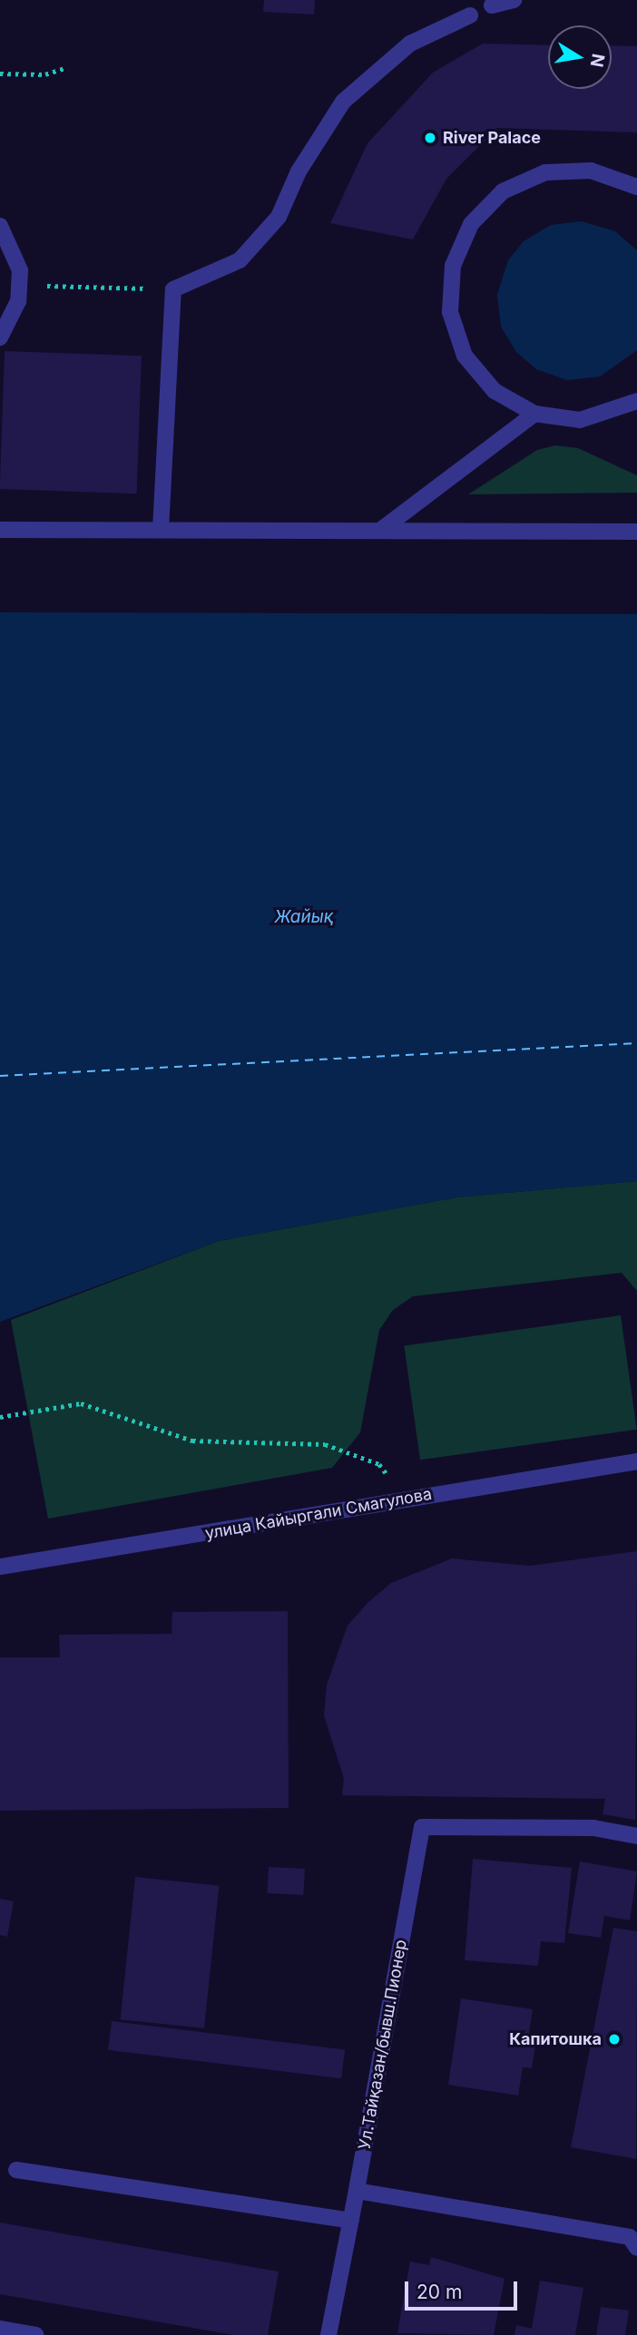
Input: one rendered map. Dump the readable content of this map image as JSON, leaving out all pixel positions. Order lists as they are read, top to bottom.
{
  "streets": {
    "street": ["улица Кайыргали Смагулова", "Ул.Тайқазан/бывш.Пионер"]
  },
  "water": ["Жайық"],
  "places": ["River Palace", "Капитошка"],
  "scale_bar": "20 m",
  "north": "right"
}
